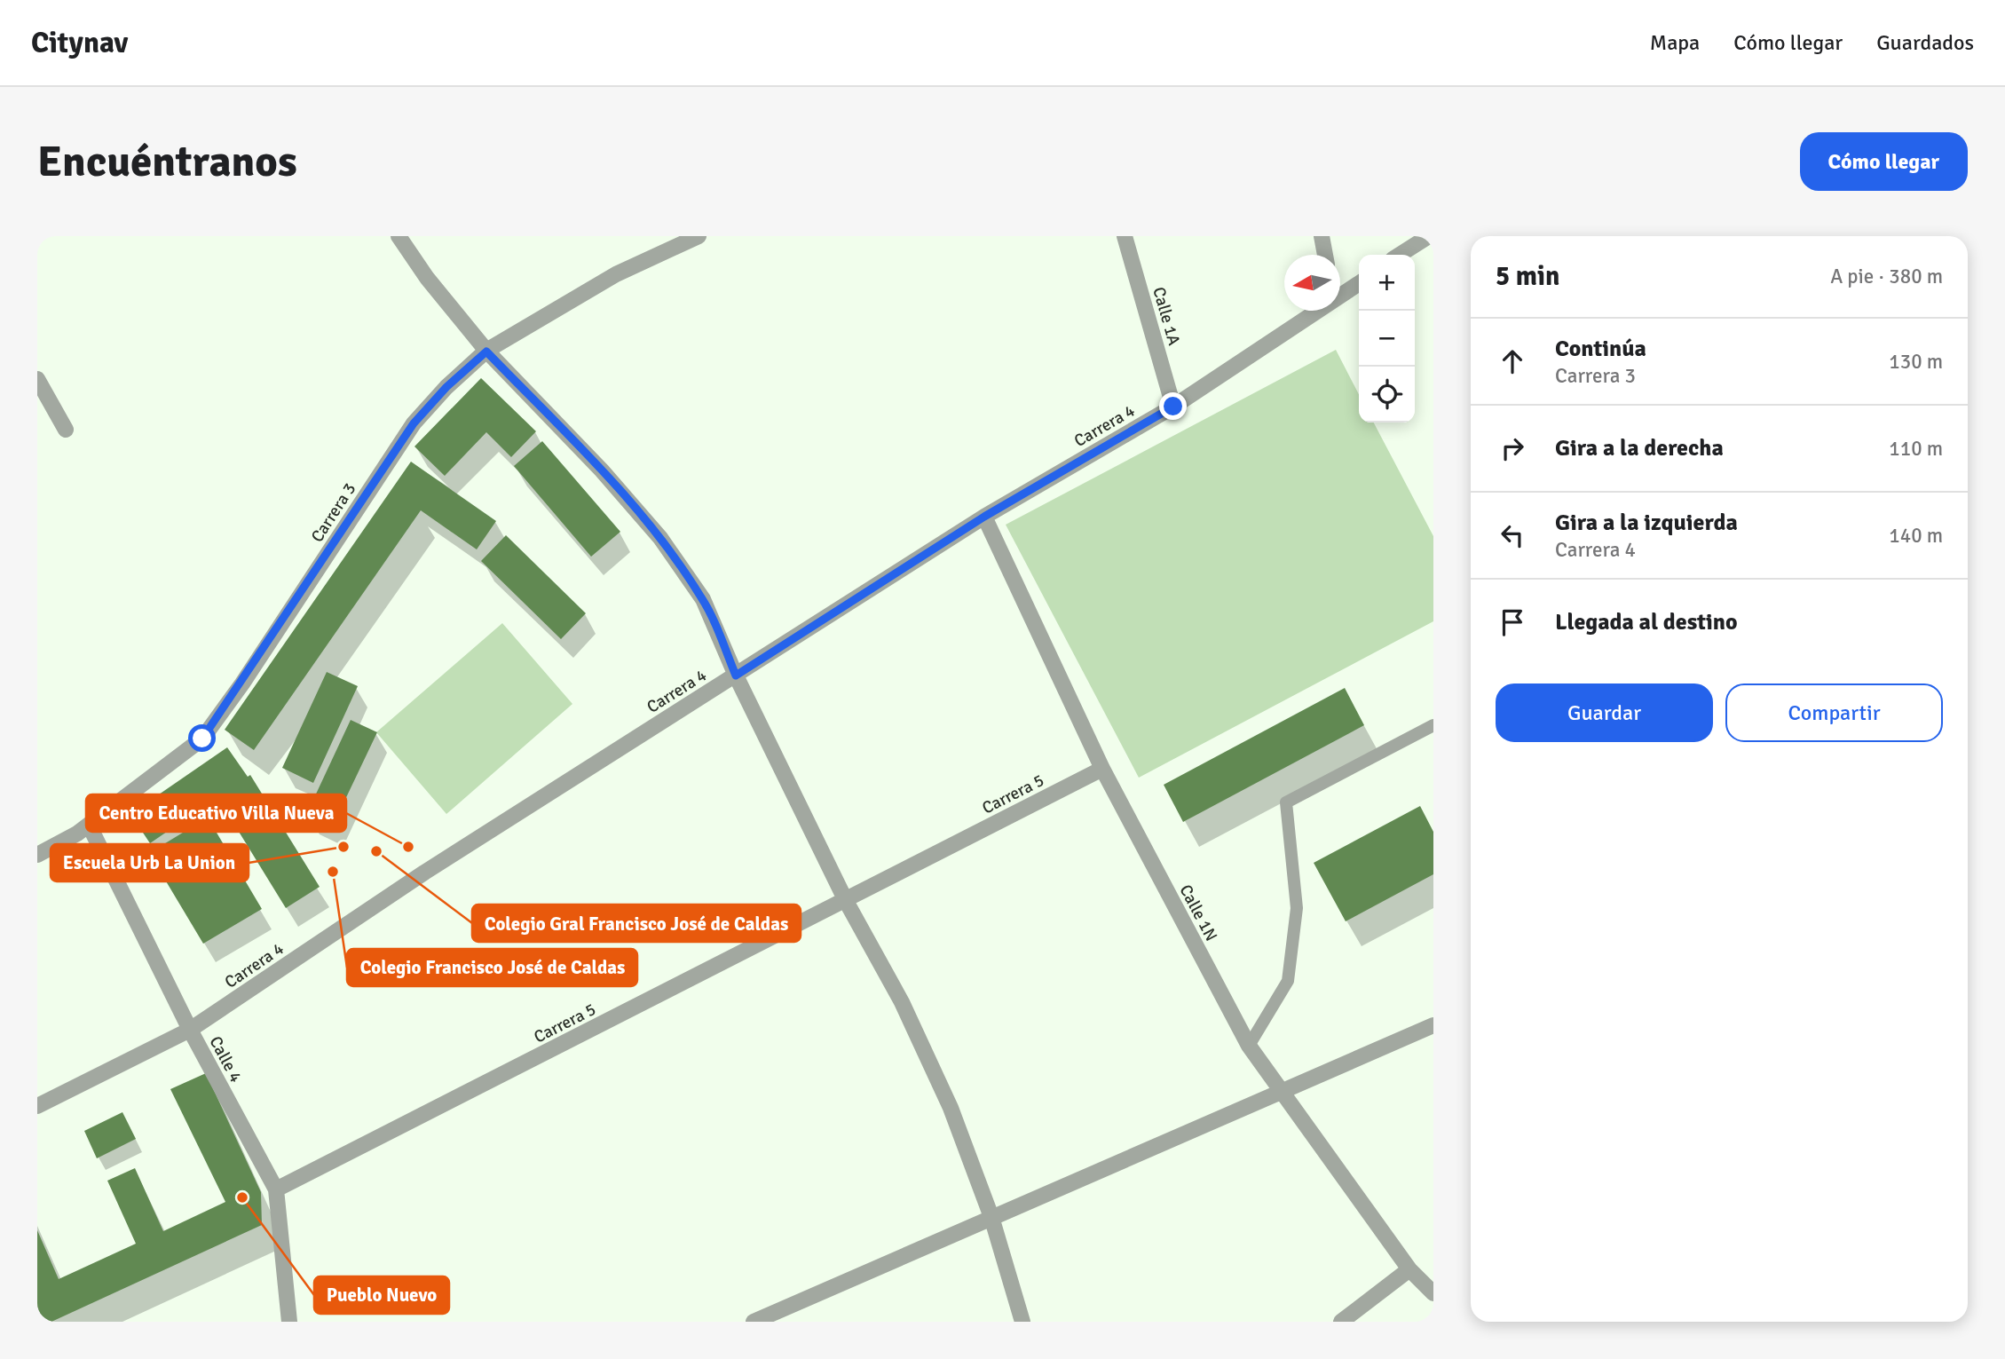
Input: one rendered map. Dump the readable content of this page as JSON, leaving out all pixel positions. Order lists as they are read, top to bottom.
{
  "streets": {
    "street": [
      "Calle 1A",
      "Carrera 4",
      "Carrera 3",
      "Carrera 5",
      "Calle 1N",
      "Calle 4"
    ]
  },
  "crossings": [
    ["Calle 1A", "Carrera 4"],
    ["Carrera 4", "Calle 1N"],
    ["Carrera 4", "Calle 4"],
    ["Carrera 3", "Calle 4"],
    ["Carrera 5", "Calle 1N"],
    ["Carrera 5", "Calle 4"]
  ],
  "places": [
    "Escuela Urb La Union",
    "Centro Educativo Villa Nueva",
    "Colegio Gral Francisco José de Caldas",
    "Colegio Francisco José de Caldas",
    "Pueblo Nuevo"
  ],
  "north": "left",
  "page": {
    "header": "Citynav",
    "nav": ["Mapa", "Cómo llegar", "Guardados"],
    "buttons": [
      "Cómo llegar",
      ["Guardar", "Compartir"]
    ],
    "title": "Encuéntranos",
    "heading": ["5 min", "A pie · 380 m"],
    "map_buttons": ["+", "−"],
    "list": [
      ["Continúa", "Carrera 3", "130 m"],
      ["Gira a la derecha", "110 m"],
      ["Gira a la izquierda", "Carrera 4", "140 m"],
      "Llegada al destino"
    ]
  }
}
